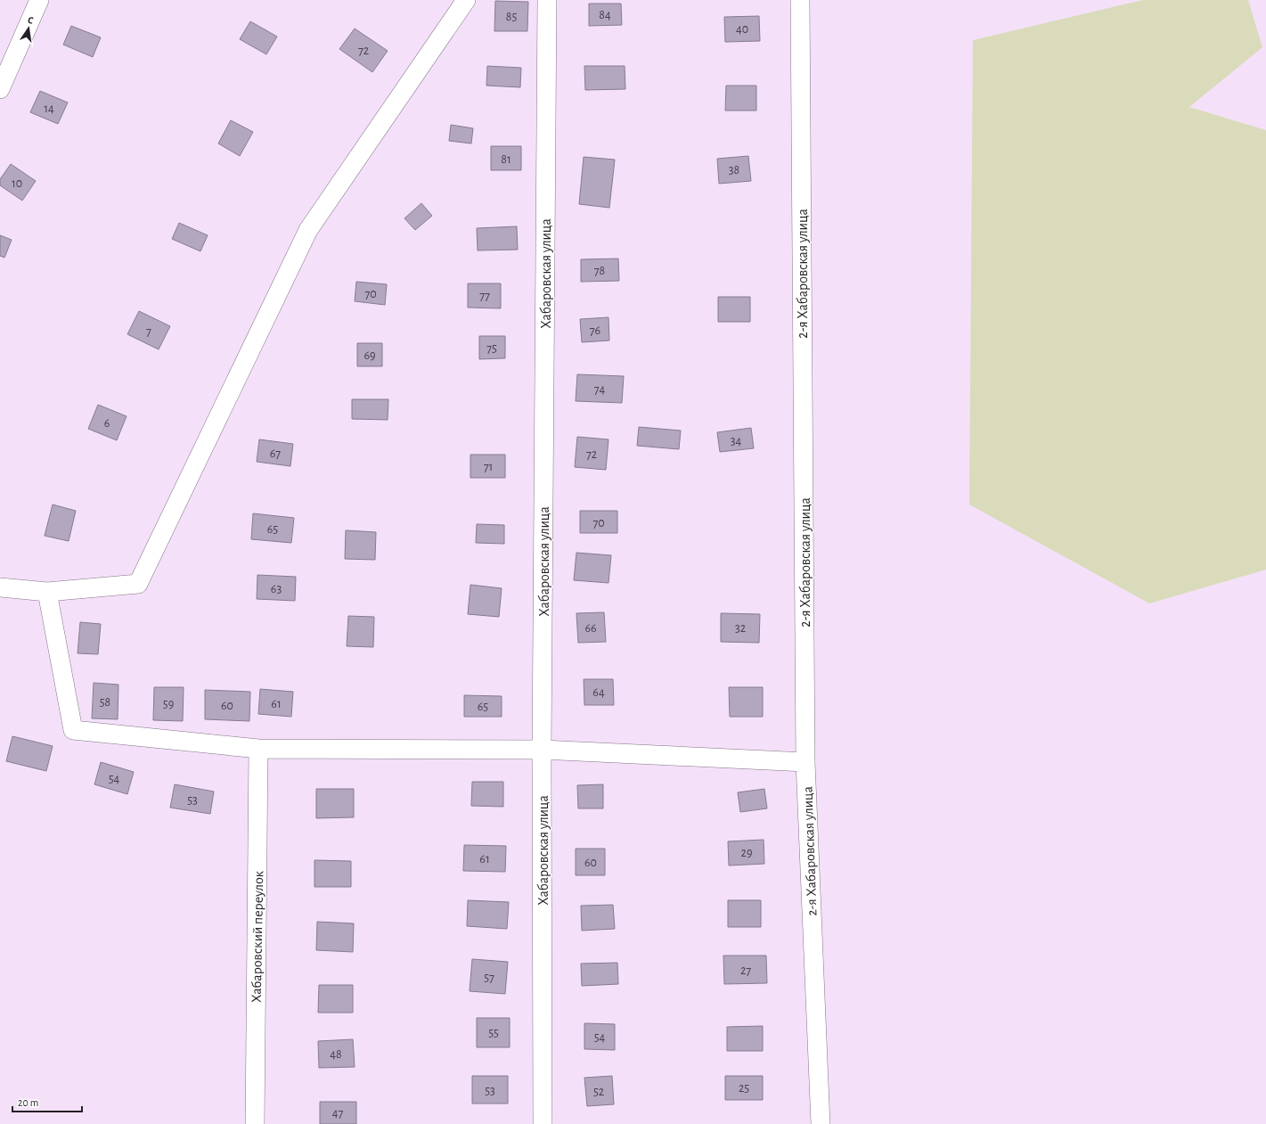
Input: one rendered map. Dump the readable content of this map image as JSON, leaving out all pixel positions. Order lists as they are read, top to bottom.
{
  "streets": {
    "street": ["Хабаровская улица", "2-я Хабаровская улица", "Хабаровский переулок"]
  },
  "house_numbers": [
    "84",
    "85",
    "40",
    "72",
    "14",
    "81",
    "38",
    "10",
    "78",
    "70",
    "77",
    "76",
    "7",
    "75",
    "69",
    "74",
    "6",
    "34",
    "67",
    "72",
    "71",
    "70",
    "65",
    "63",
    "66",
    "32",
    "64",
    "58",
    "59",
    "61",
    "60",
    "65",
    "54",
    "53",
    "29",
    "61",
    "60",
    "27",
    "57",
    "55",
    "54",
    "48",
    "25",
    "53",
    "52",
    "47"
  ],
  "scale_bar": "20 m",
  "north": "top"
}
